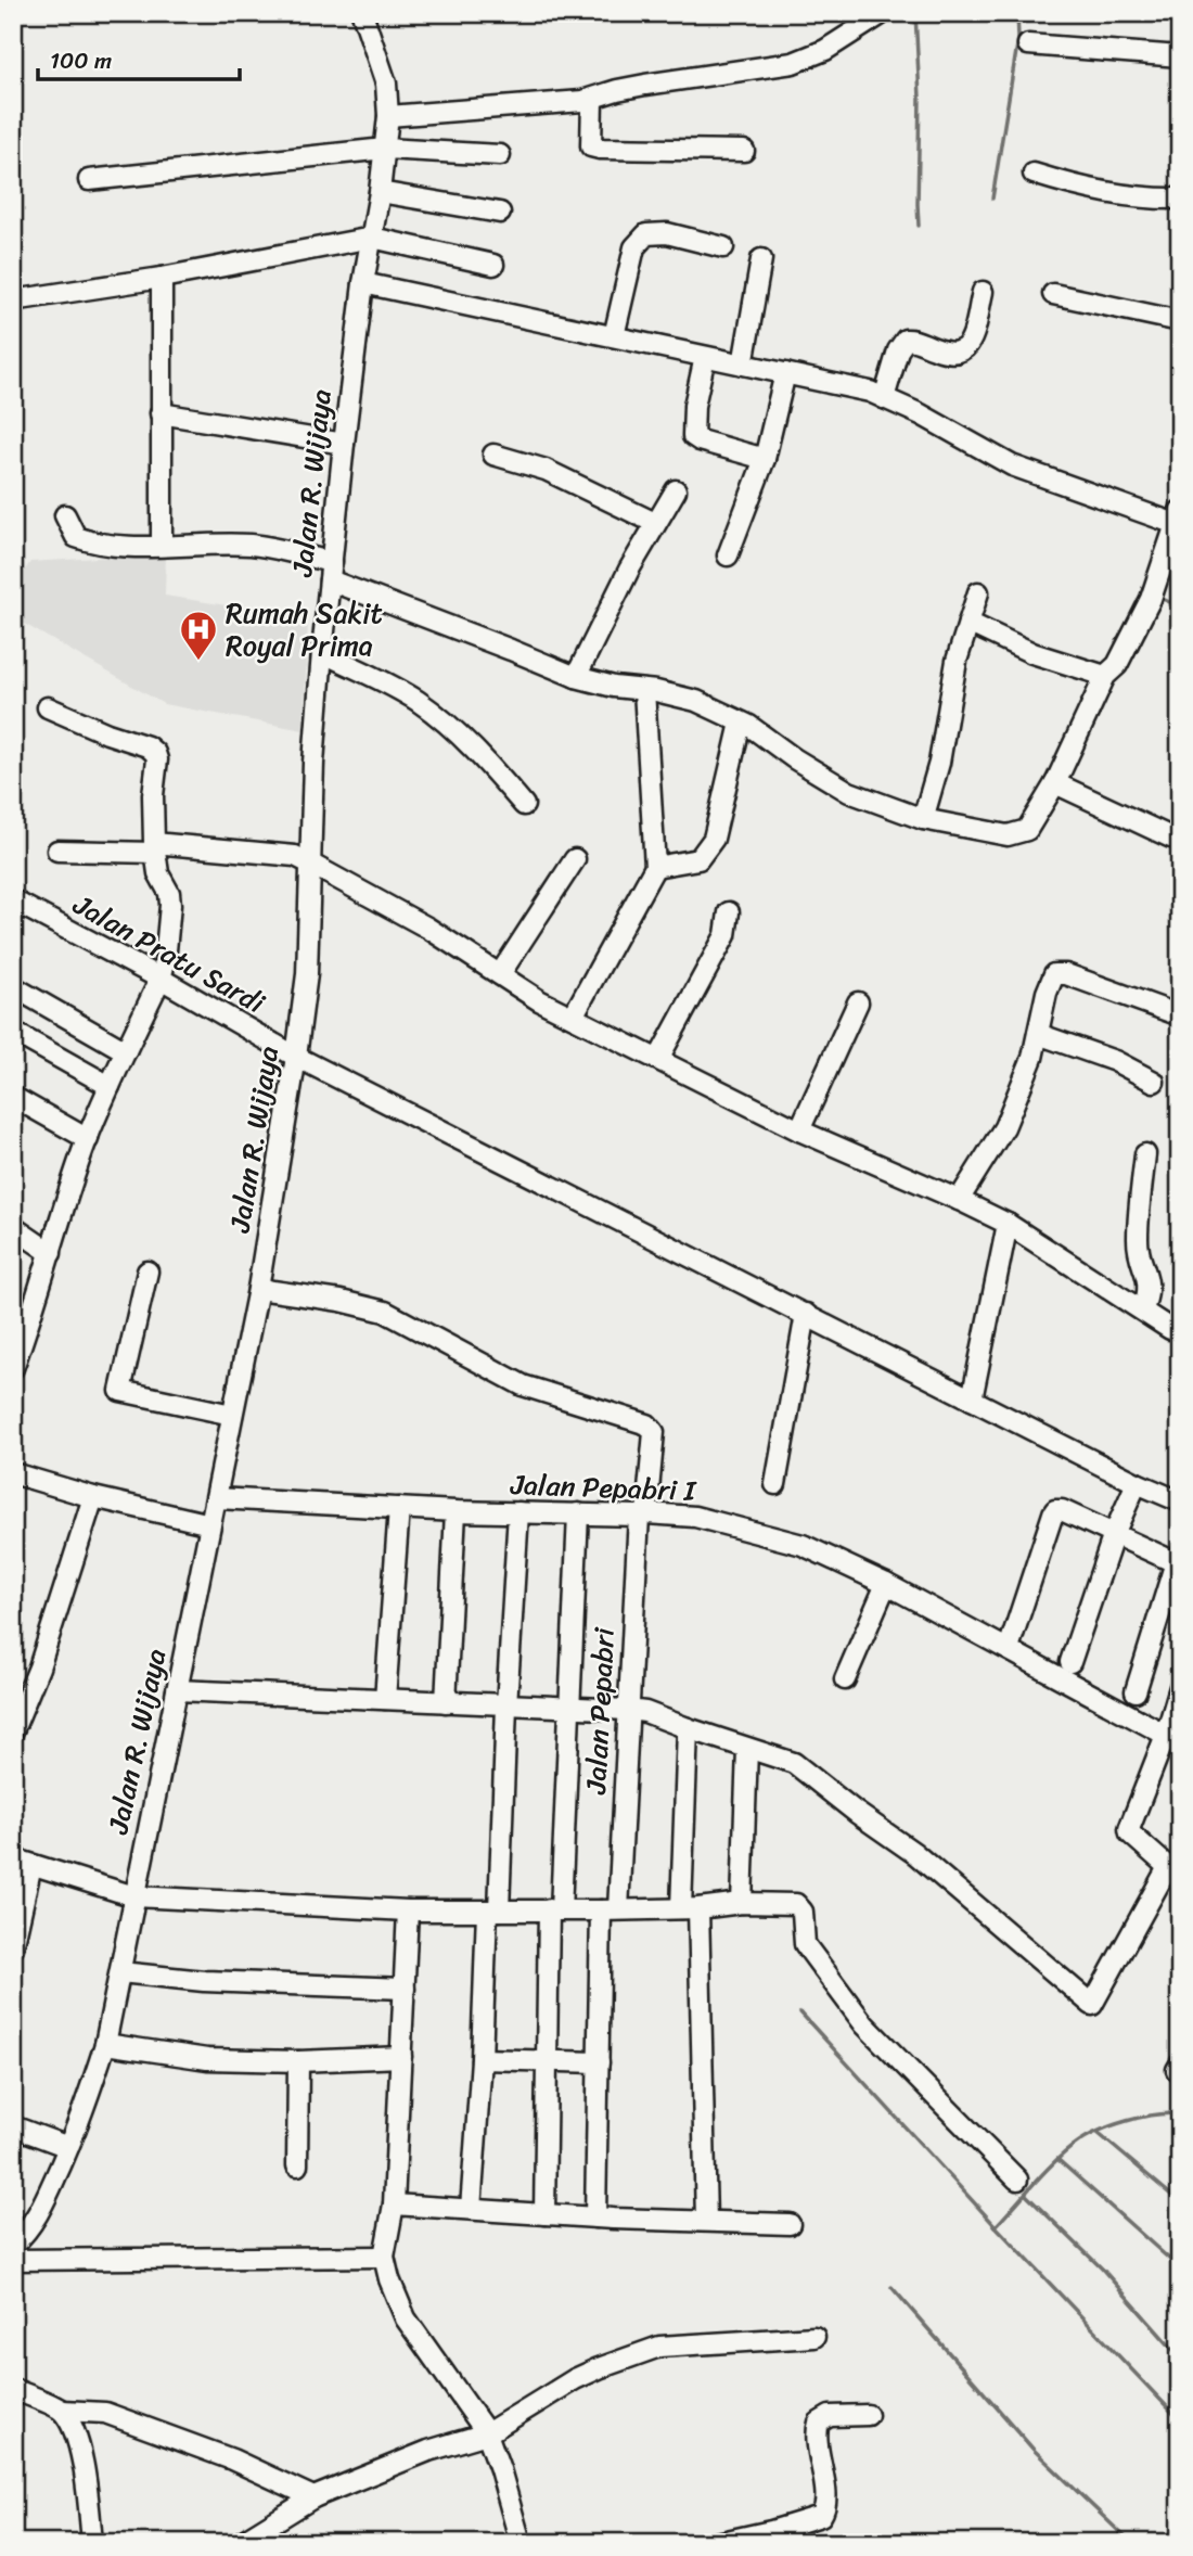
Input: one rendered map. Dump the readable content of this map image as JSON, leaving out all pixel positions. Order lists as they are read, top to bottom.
{
  "streets": {
    "street": [
      "Jalan R. Wijaya",
      "Jalan Pratu Sardi",
      "Jalan Pepabri I",
      "Jalan Pepabri"
    ]
  },
  "crossings": [
    ["Jalan R. Wijaya", "Jalan Pratu Sardi"],
    ["Jalan R. Wijaya", "Jalan Pepabri I"],
    ["Jalan R. Wijaya", "Jalan Pepabri"],
    ["Jalan Pepabri I", "Jalan Pepabri"]
  ],
  "places": {
    "hospital": ["Rumah Sakit Royal Prima"]
  },
  "scale_bar": "100 m"
}
